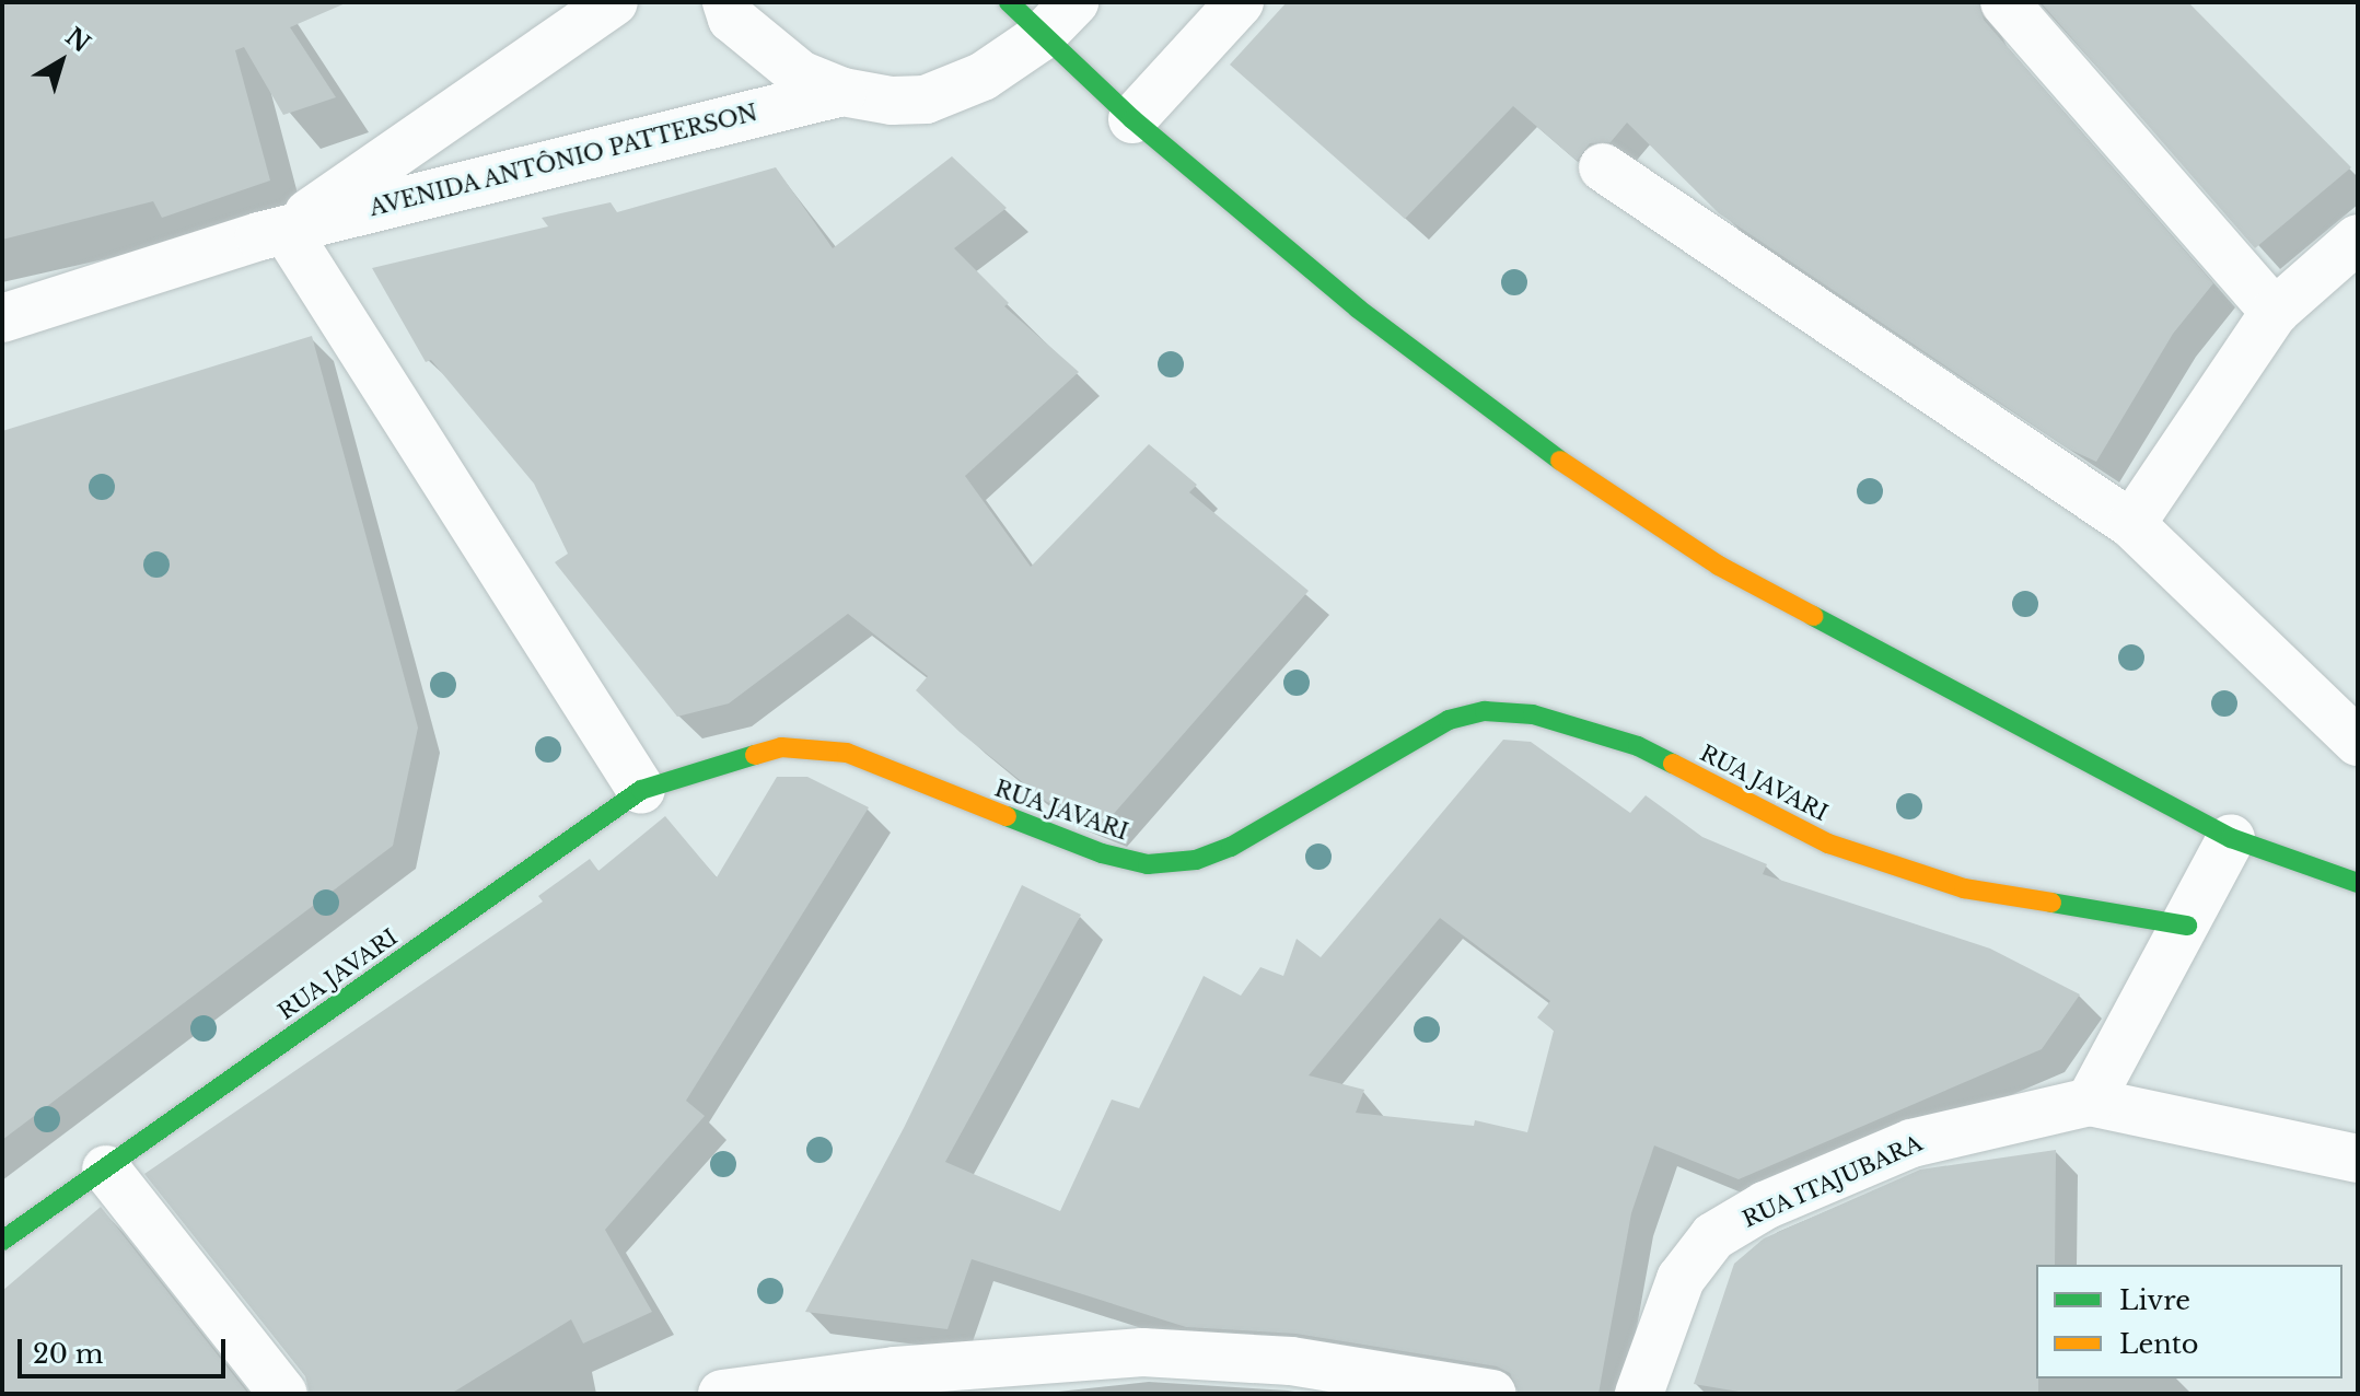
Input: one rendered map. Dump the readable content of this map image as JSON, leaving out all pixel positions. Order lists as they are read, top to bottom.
{
  "streets": {
    "street": ["AVENIDA ANTÔNIO PATTERSON", "RUA JAVARI", "RUA ITAJUBARA"]
  },
  "legend": ["Livre", "Lento"],
  "scale_bar": "20 m",
  "north": "top right"
}
